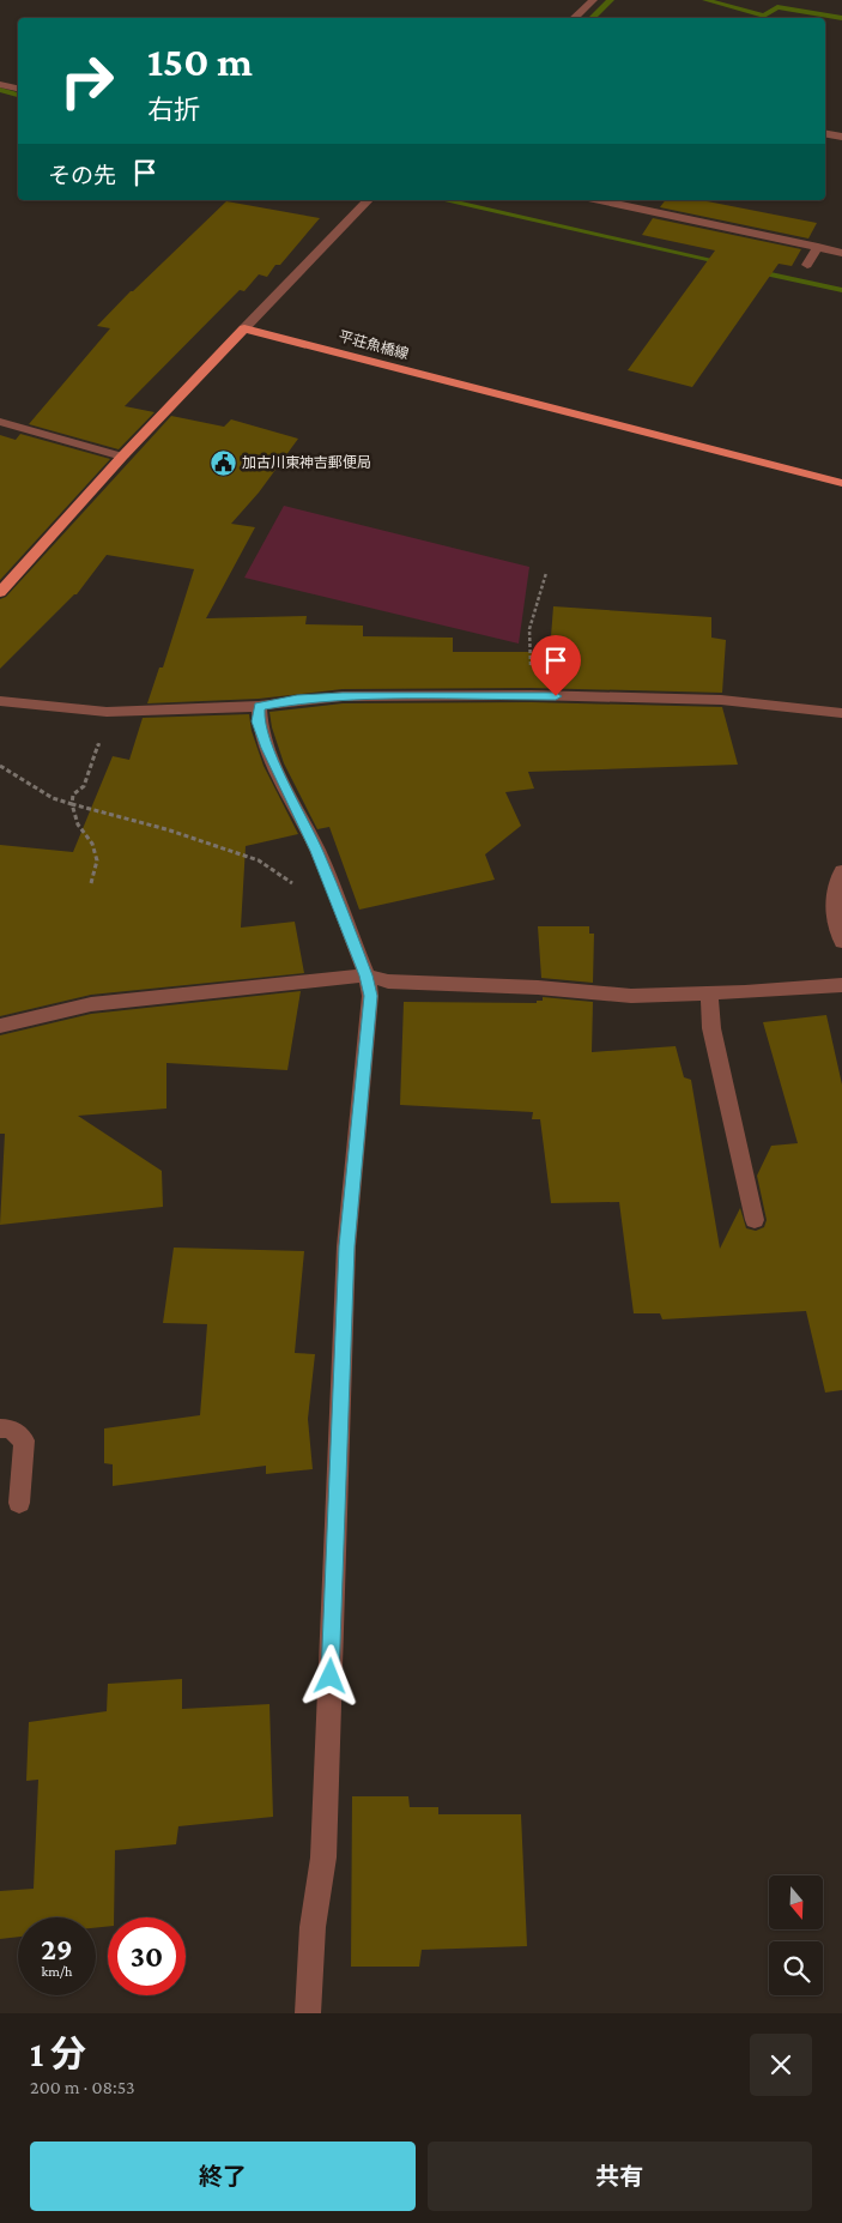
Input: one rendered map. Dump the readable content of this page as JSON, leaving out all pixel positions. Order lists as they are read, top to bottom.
{
  "streets": {
    "main road": ["平荘魚橋線"]
  },
  "places": {
    "public building": ["加古川東神吉郵便局"]
  },
  "north": "bottom",
  "page": {
    "turn": ["150 m", "右折"],
    "then": "その先",
    "speed": "29 km/h",
    "limit": "30",
    "heading": ["1 分", "200 m · 08:53"],
    "buttons": ["終了", "共有"]
  }
}
